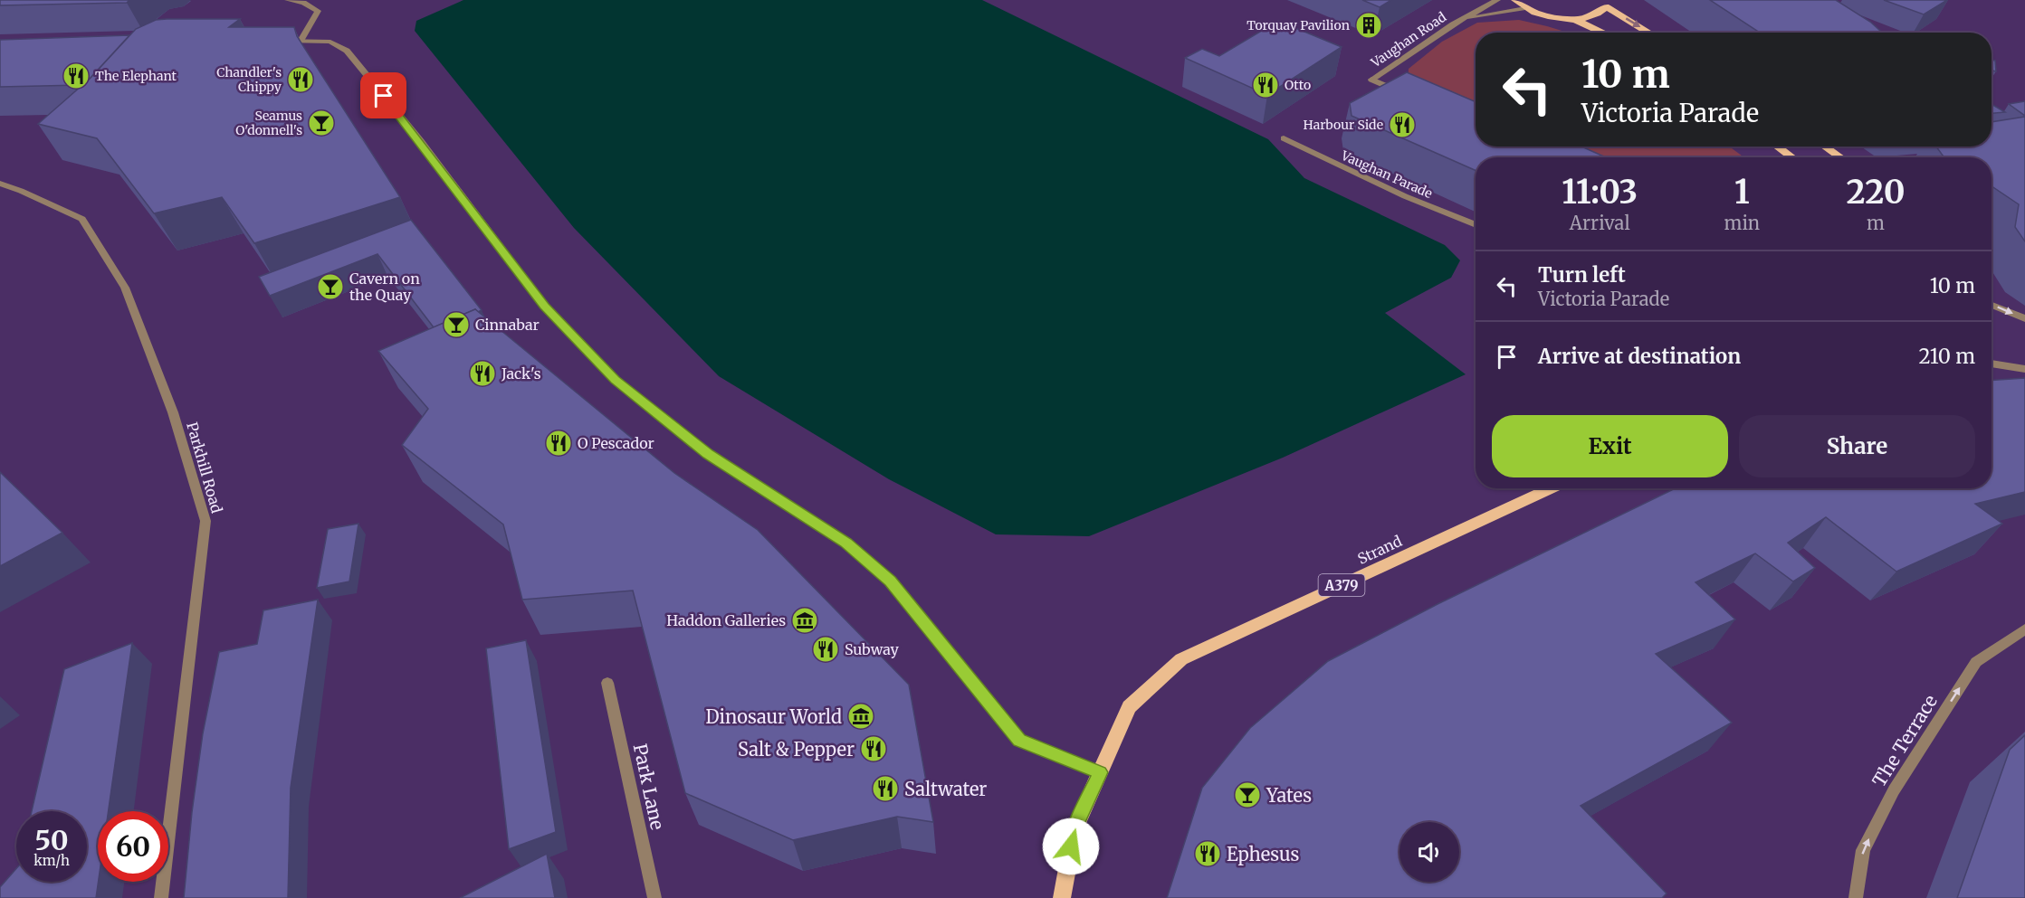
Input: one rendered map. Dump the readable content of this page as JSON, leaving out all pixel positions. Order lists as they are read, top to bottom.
{
  "streets": {
    "main road": ["Strand", "A379"],
    "street": [
      "Vaughan Road",
      "Vaughan Parade",
      "Parkhill Road",
      "The Terrace",
      "Park Lane"
    ]
  },
  "crossings": [
    ["Strand", "A379"]
  ],
  "one_way": ["The Terrace"],
  "places": {
    "building": ["Torquay Pavilion"],
    "restaurant": [
      "The Elephant",
      "Chandler's Chippy",
      "Otto",
      "Harbour Side",
      "Jack's",
      "O Pescador",
      "Subway",
      "Salt & Pepper",
      "Saltwater",
      "Ephesus"
    ],
    "bar": [
      "Seamus O'donnell's",
      "Cavern on the Quay",
      "Cinnabar",
      "Yates"
    ],
    "museum": ["Haddon Galleries", "Dinosaur World"]
  },
  "page": {
    "turn": ["10 m", "Victoria Parade"],
    "eta": [
      "11:03",
      "Arrival",
      "1",
      "min",
      "220",
      "m"
    ],
    "list": [
      {
        "name": "Turn left",
        "note": "Victoria Parade",
        "value": "10 m"
      },
      {
        "name": "Arrive at destination",
        "value": "210 m"
      }
    ],
    "buttons": ["Exit", "Share"],
    "speed": "50 km/h",
    "limit": "60"
  }
}
